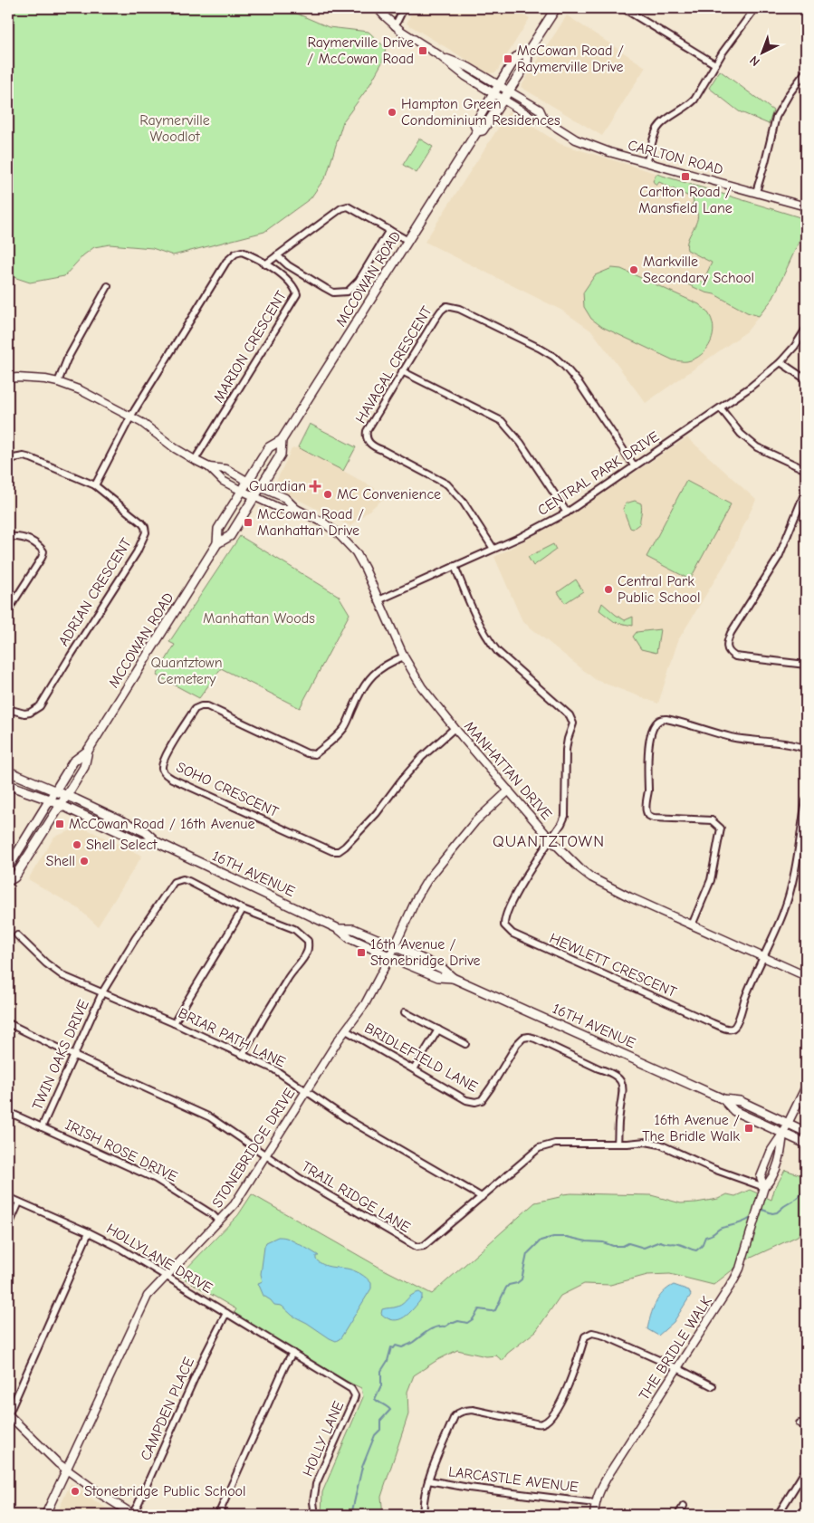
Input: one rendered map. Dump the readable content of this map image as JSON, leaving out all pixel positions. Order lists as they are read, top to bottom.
{
  "streets": {
    "main road": ["MCCOWAN ROAD", "16TH AVENUE"],
    "street": [
      "CARLTON ROAD",
      "MARION CRESCENT",
      "HAVAGAL CRESCENT",
      "CENTRAL PARK DRIVE",
      "ADRIAN CRESCENT",
      "MANHATTAN DRIVE",
      "SOHO CRESCENT",
      "HEWLETT CRESCENT",
      "BRIAR PATH LANE",
      "TWIN OAKS DRIVE",
      "BRIDLEFIELD LANE",
      "STONEBRIDGE DRIVE",
      "IRISH ROSE DRIVE",
      "TRAIL RIDGE LANE",
      "HOLLYLANE DRIVE",
      "THE BRIDLE WALK",
      "CAMPDEN PLACE",
      "HOLLY LANE",
      "LARCASTLE AVENUE"
    ]
  },
  "crossings": [
    ["CARLTON ROAD", "MCCOWAN ROAD"],
    ["MCCOWAN ROAD", "MANHATTAN DRIVE"],
    ["MCCOWAN ROAD", "16TH AVENUE"],
    ["HAVAGAL CRESCENT", "CENTRAL PARK DRIVE"],
    ["CENTRAL PARK DRIVE", "MANHATTAN DRIVE"],
    ["MANHATTAN DRIVE", "SOHO CRESCENT"],
    ["MANHATTAN DRIVE", "HEWLETT CRESCENT"],
    ["MANHATTAN DRIVE", "STONEBRIDGE DRIVE"],
    ["16TH AVENUE", "STONEBRIDGE DRIVE"],
    ["16TH AVENUE", "THE BRIDLE WALK"],
    ["BRIAR PATH LANE", "TWIN OAKS DRIVE"],
    ["BRIAR PATH LANE", "STONEBRIDGE DRIVE"],
    ["BRIAR PATH LANE", "TRAIL RIDGE LANE"],
    ["TWIN OAKS DRIVE", "IRISH ROSE DRIVE"],
    ["TWIN OAKS DRIVE", "TRAIL RIDGE LANE"],
    ["BRIDLEFIELD LANE", "STONEBRIDGE DRIVE"],
    ["BRIDLEFIELD LANE", "TRAIL RIDGE LANE"],
    ["STONEBRIDGE DRIVE", "IRISH ROSE DRIVE"],
    ["STONEBRIDGE DRIVE", "TRAIL RIDGE LANE"],
    ["STONEBRIDGE DRIVE", "HOLLYLANE DRIVE"],
    ["TRAIL RIDGE LANE", "THE BRIDLE WALK"],
    ["HOLLYLANE DRIVE", "CAMPDEN PLACE"],
    ["HOLLYLANE DRIVE", "HOLLY LANE"],
    ["THE BRIDLE WALK", "LARCASTLE AVENUE"]
  ],
  "districts": ["QUANTZTOWN"],
  "parks": ["Raymerville Woodlot", "Manhattan Woods", "Quantztown Cemetery"],
  "places": {
    "transit": [
      "Raymerville Drive / McCowan Road",
      "McCowan Road / Raymerville Drive",
      "Carlton Road / Mansfield Lane",
      "McCowan Road / Manhattan Drive",
      "McCowan Road / 16th Avenue",
      "16th Avenue / Stonebridge Drive",
      "16th Avenue / The Bridle Walk"
    ],
    "other": [
      "Hampton Green Condominium Residences",
      "Markville Secondary School",
      "MC Convenience",
      "Central Park Public School",
      "Shell Select",
      "Shell",
      "Stonebridge Public School"
    ],
    "health": ["Guardian"]
  },
  "north": "bottom left"
}
